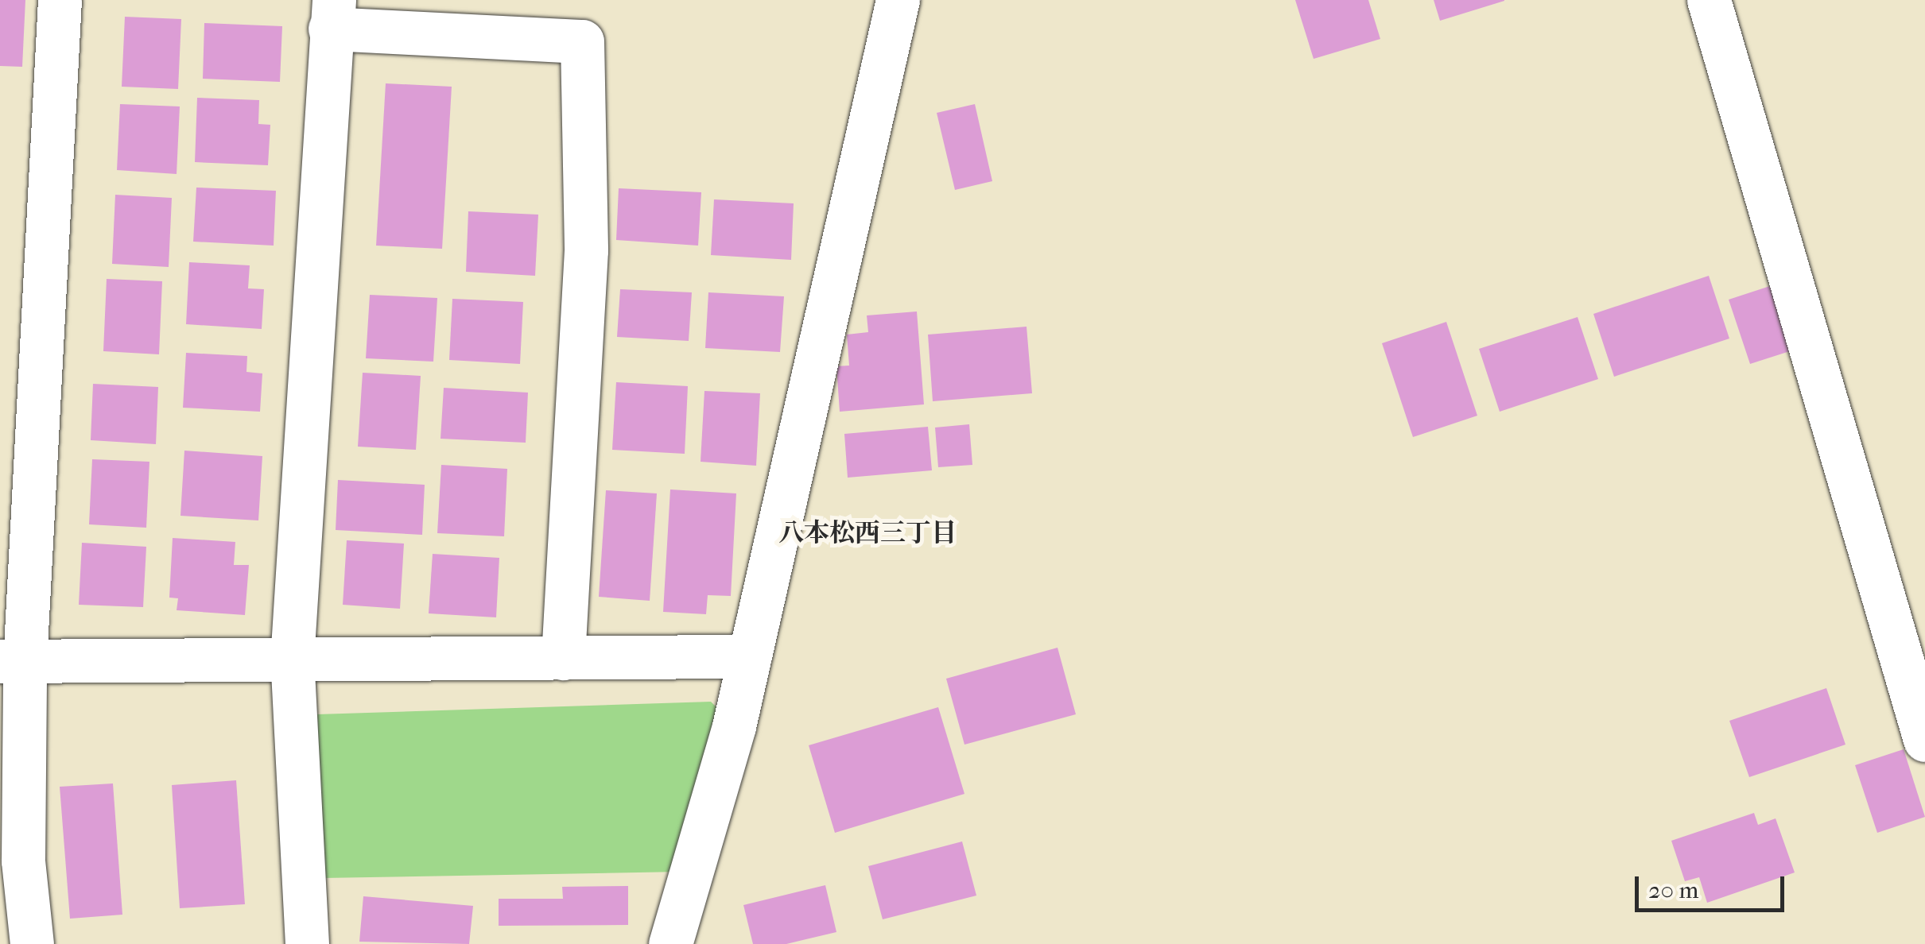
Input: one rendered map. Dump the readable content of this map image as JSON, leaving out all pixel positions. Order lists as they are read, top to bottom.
{
  "districts": ["八本松西三丁目"],
  "scale_bar": "20 m"
}
